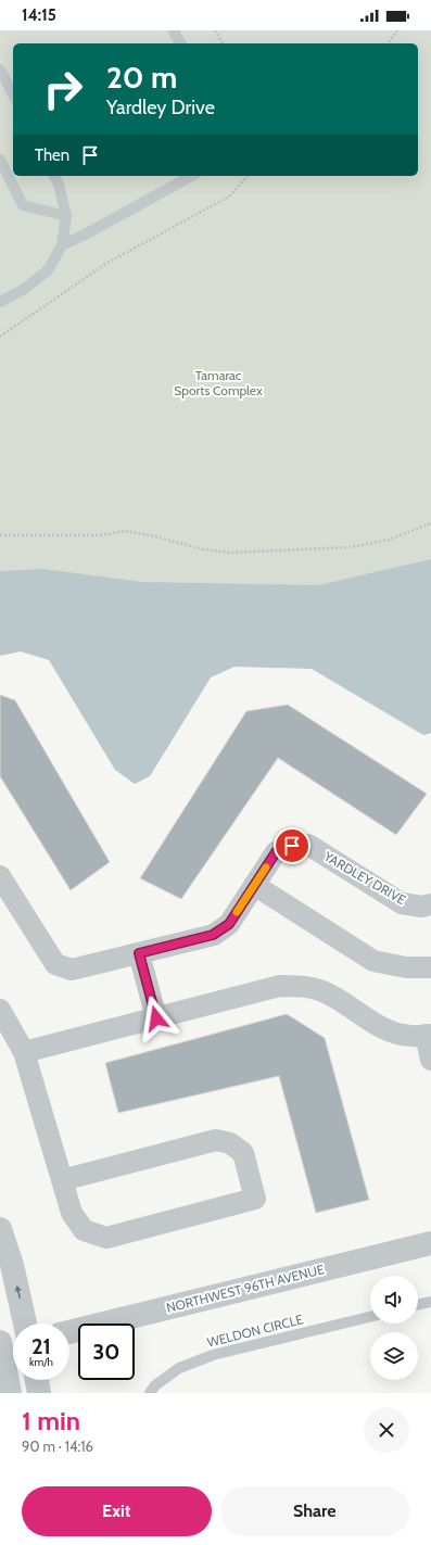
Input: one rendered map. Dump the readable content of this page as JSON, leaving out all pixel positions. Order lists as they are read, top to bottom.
{
  "streets": {
    "street": ["YARDLEY DRIVE", "NORTHWEST 96TH AVENUE"],
    "lane": ["WELDON CIRCLE"]
  },
  "parks": ["Tamarac Sports Complex"],
  "page": {
    "status": "14:15",
    "turn": ["20 m", "Yardley Drive"],
    "then": "Then",
    "speed": "21 km/h",
    "limit": "30",
    "heading": ["1 min", "90 m · 14:16"],
    "buttons": ["Exit", "Share"]
  }
}
